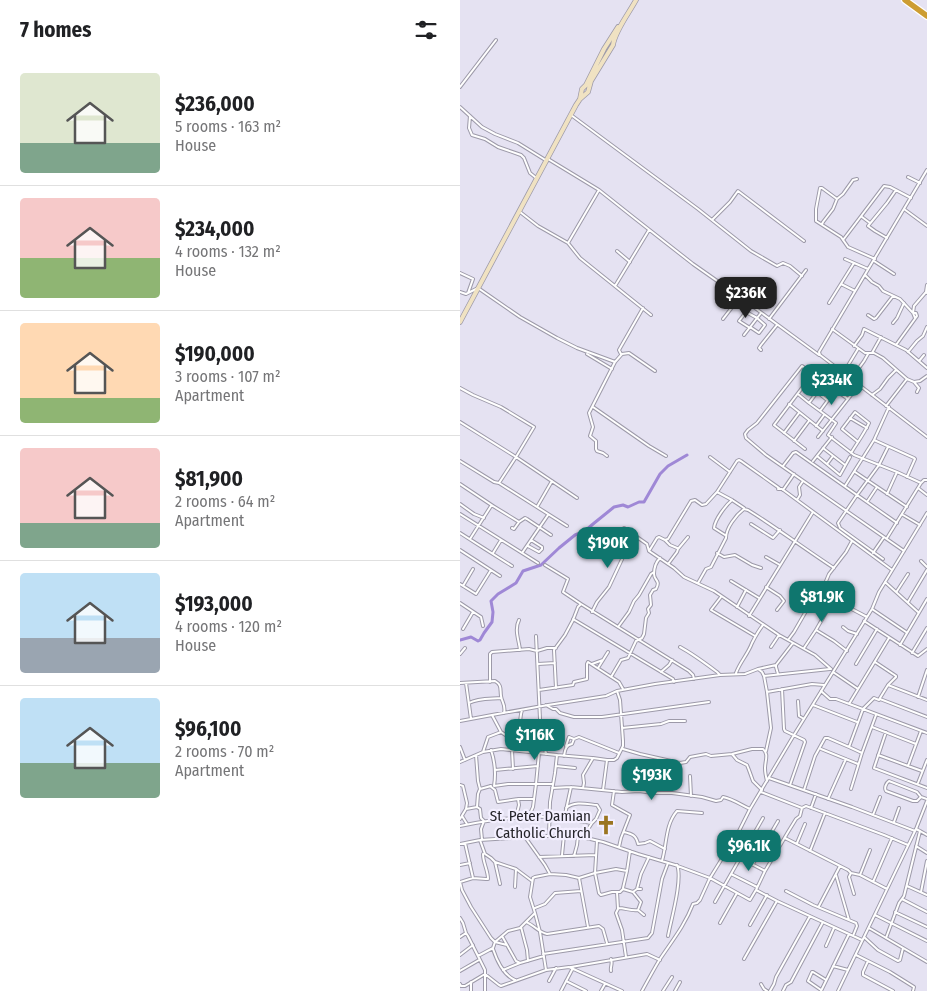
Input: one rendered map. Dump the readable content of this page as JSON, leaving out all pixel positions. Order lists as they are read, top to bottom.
{
  "places": {
    "church": ["St. Peter Damian Catholic Church"]
  },
  "page": {
    "heading": "7 homes",
    "list": [
      {
        "name": "$236,000",
        "note": "5 rooms · 163 m² · House"
      },
      {
        "name": "$234,000",
        "note": "4 rooms · 132 m² · House"
      },
      {
        "name": "$190,000",
        "note": "3 rooms · 107 m² · Apartment"
      },
      {
        "name": "$81,900",
        "note": "2 rooms · 64 m² · Apartment"
      },
      {
        "name": "$193,000",
        "note": "4 rooms · 120 m² · House"
      },
      {
        "name": "$96,100",
        "note": "2 rooms · 70 m² · Apartment"
      }
    ],
    "price": [
      "$236K",
      "$234K",
      "$190K",
      "$81.9K",
      "$116K",
      "$193K",
      "$96.1K"
    ]
  }
}
